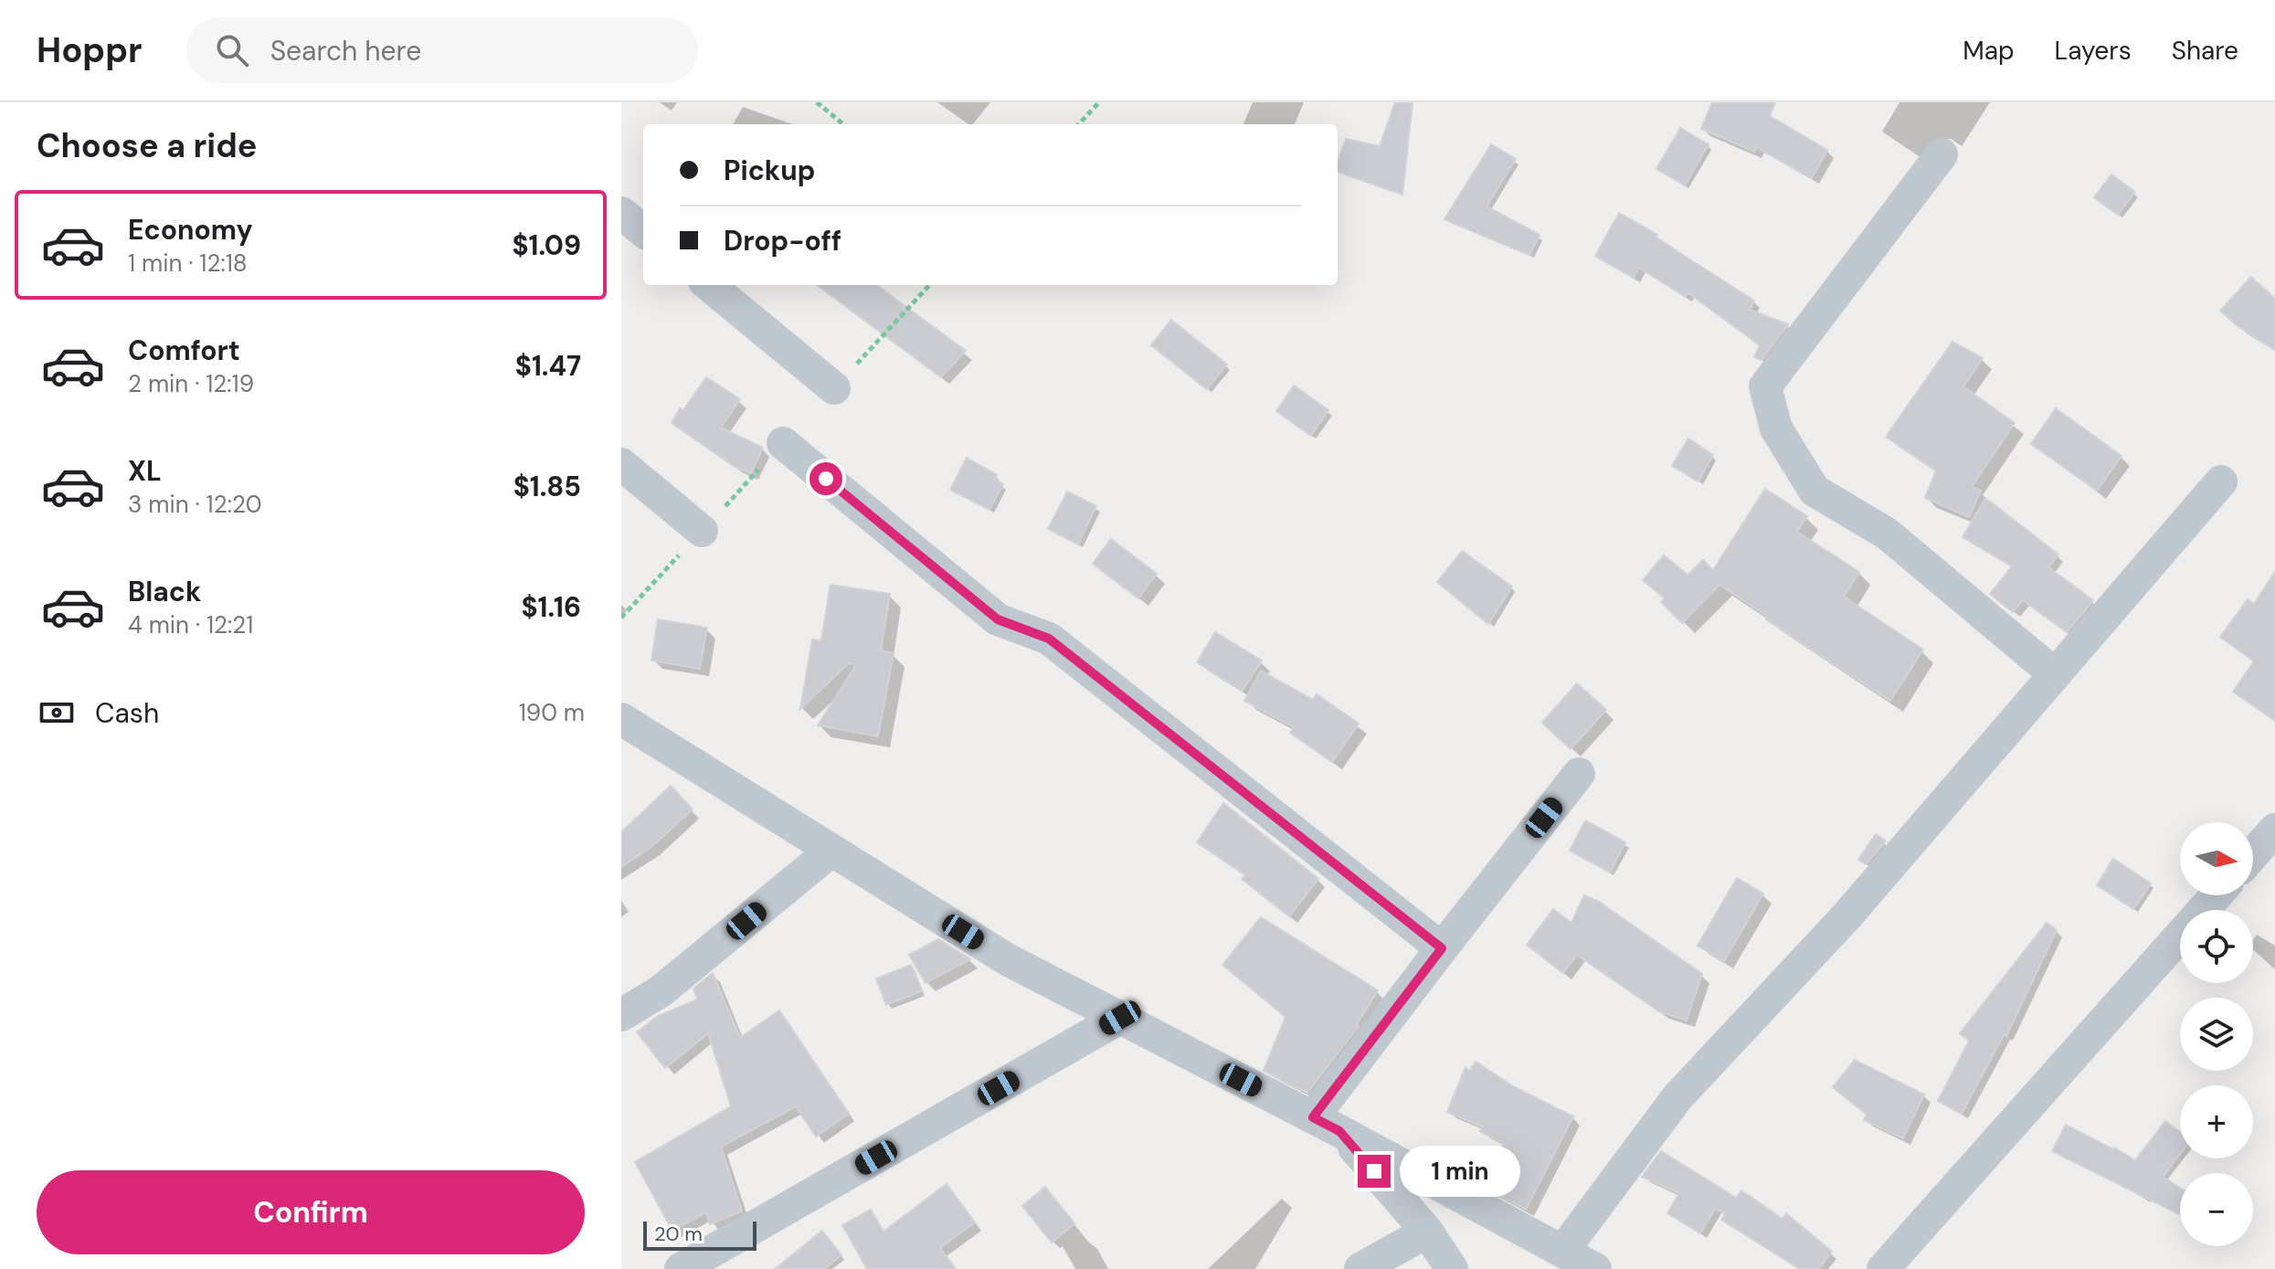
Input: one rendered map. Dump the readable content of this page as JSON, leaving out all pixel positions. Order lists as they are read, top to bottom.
{
  "scale_bar": "20 m",
  "north": "right",
  "page": {
    "header": "Hoppr",
    "search": "Search here",
    "nav": ["Map", "Layers", "Share"],
    "heading": "Choose a ride",
    "banner": ["Pickup", "Drop-off"],
    "list": [
      {
        "name": "Economy",
        "note": "1 min · 12:18",
        "value": "$1.09"
      },
      {
        "name": "Comfort",
        "note": "2 min · 12:19",
        "value": "$1.47"
      },
      {
        "name": "XL",
        "note": "3 min · 12:20",
        "value": "$1.85"
      },
      {
        "name": "Black",
        "note": "4 min · 12:21",
        "value": "$1.16"
      }
    ],
    "pay": ["Cash", "190 m"],
    "map_buttons": ["+", "−"],
    "bubble": "1 min",
    "buttons": "Confirm",
    "scale": "20 m"
  }
}
